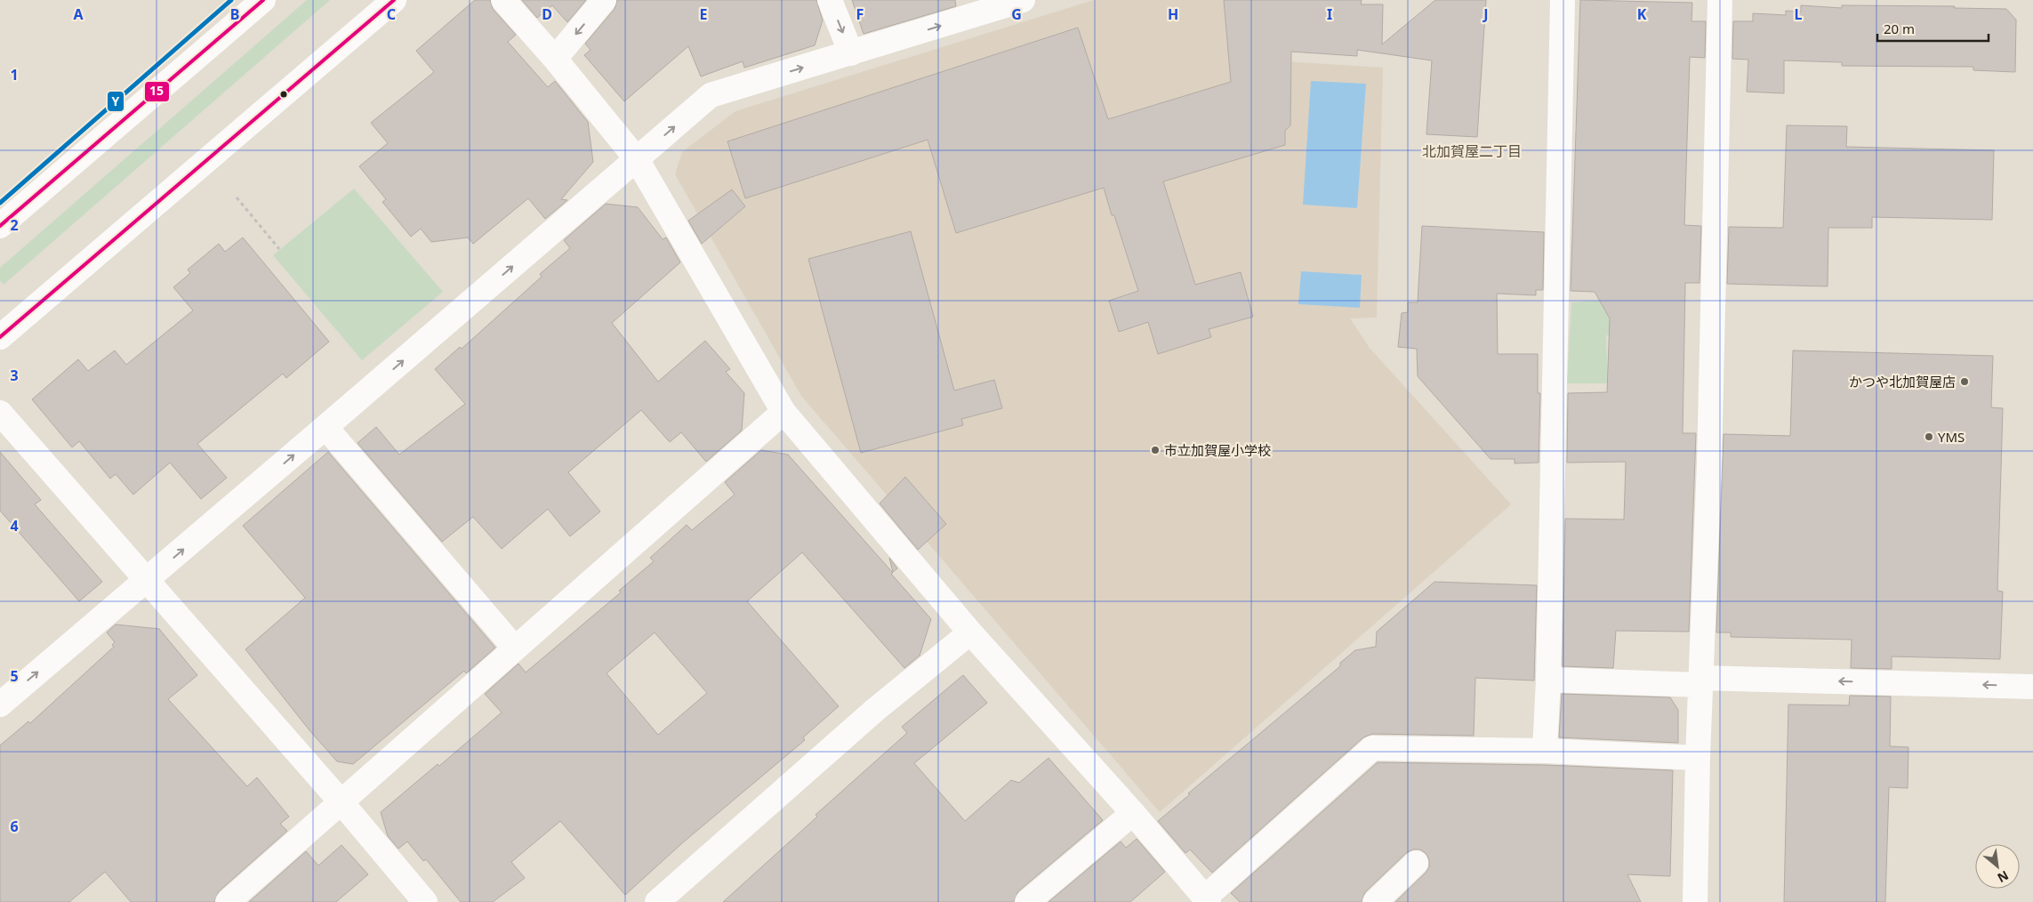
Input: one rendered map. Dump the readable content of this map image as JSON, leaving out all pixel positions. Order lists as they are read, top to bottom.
{
  "districts": ["北加賀屋二丁目"],
  "places": ["かつや北加賀屋店", "YMS", "市立加賀屋小学校"],
  "lines": ["transit line Y", "transit line 15"],
  "scale_bar": "20 m",
  "north": "bottom right",
  "grid": {
    "columns": [
      "A",
      "B",
      "C",
      "D",
      "E",
      "F",
      "G",
      "H",
      "I",
      "J",
      "K",
      "L"
    ],
    "rows": [
      "1",
      "2",
      "3",
      "4",
      "5",
      "6"
    ]
  }
}
